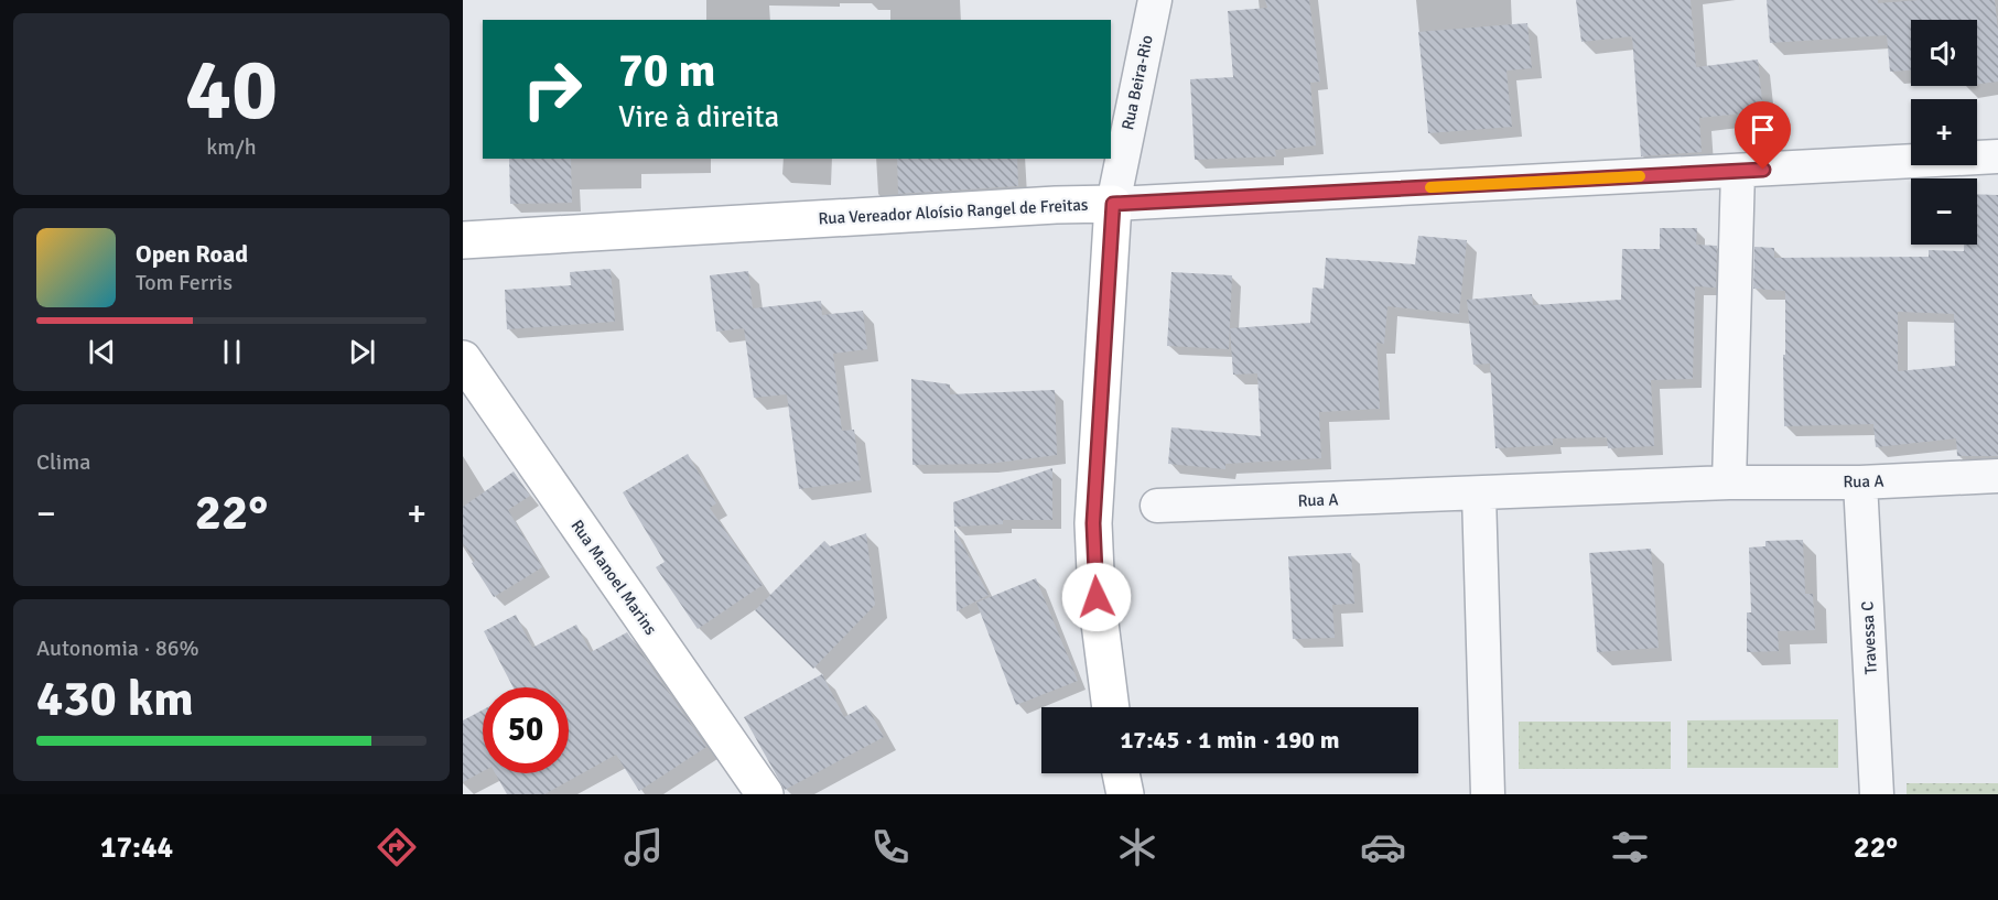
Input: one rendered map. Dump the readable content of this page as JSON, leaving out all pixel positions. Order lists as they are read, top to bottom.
{
  "streets": {
    "main road": ["Rua Beira-Rio", "Rua Vereador Aloísio Rangel de Freitas", "Rua Manoel Marins"],
    "street": ["Rua A", "Travessa C"]
  },
  "crossings": [
    ["Rua Beira-Rio", "Rua Vereador Aloísio Rangel de Freitas"],
    ["Rua A", "Travessa C"]
  ],
  "page": {
    "tile": [
      ["40", "km/h"],
      "Clima",
      ["Autonomia · 86%", "430 km"]
    ],
    "map_buttons": ["+", "−"],
    "turn": ["70 m", "Vire à direita"],
    "song": ["Open Road", "Tom Ferris"],
    "heat": ["−", "22°", "+"],
    "limit": "50",
    "trip": "17:45 · 1 min · 190 m",
    "tabs": ["17:44", "22°"]
  }
}
